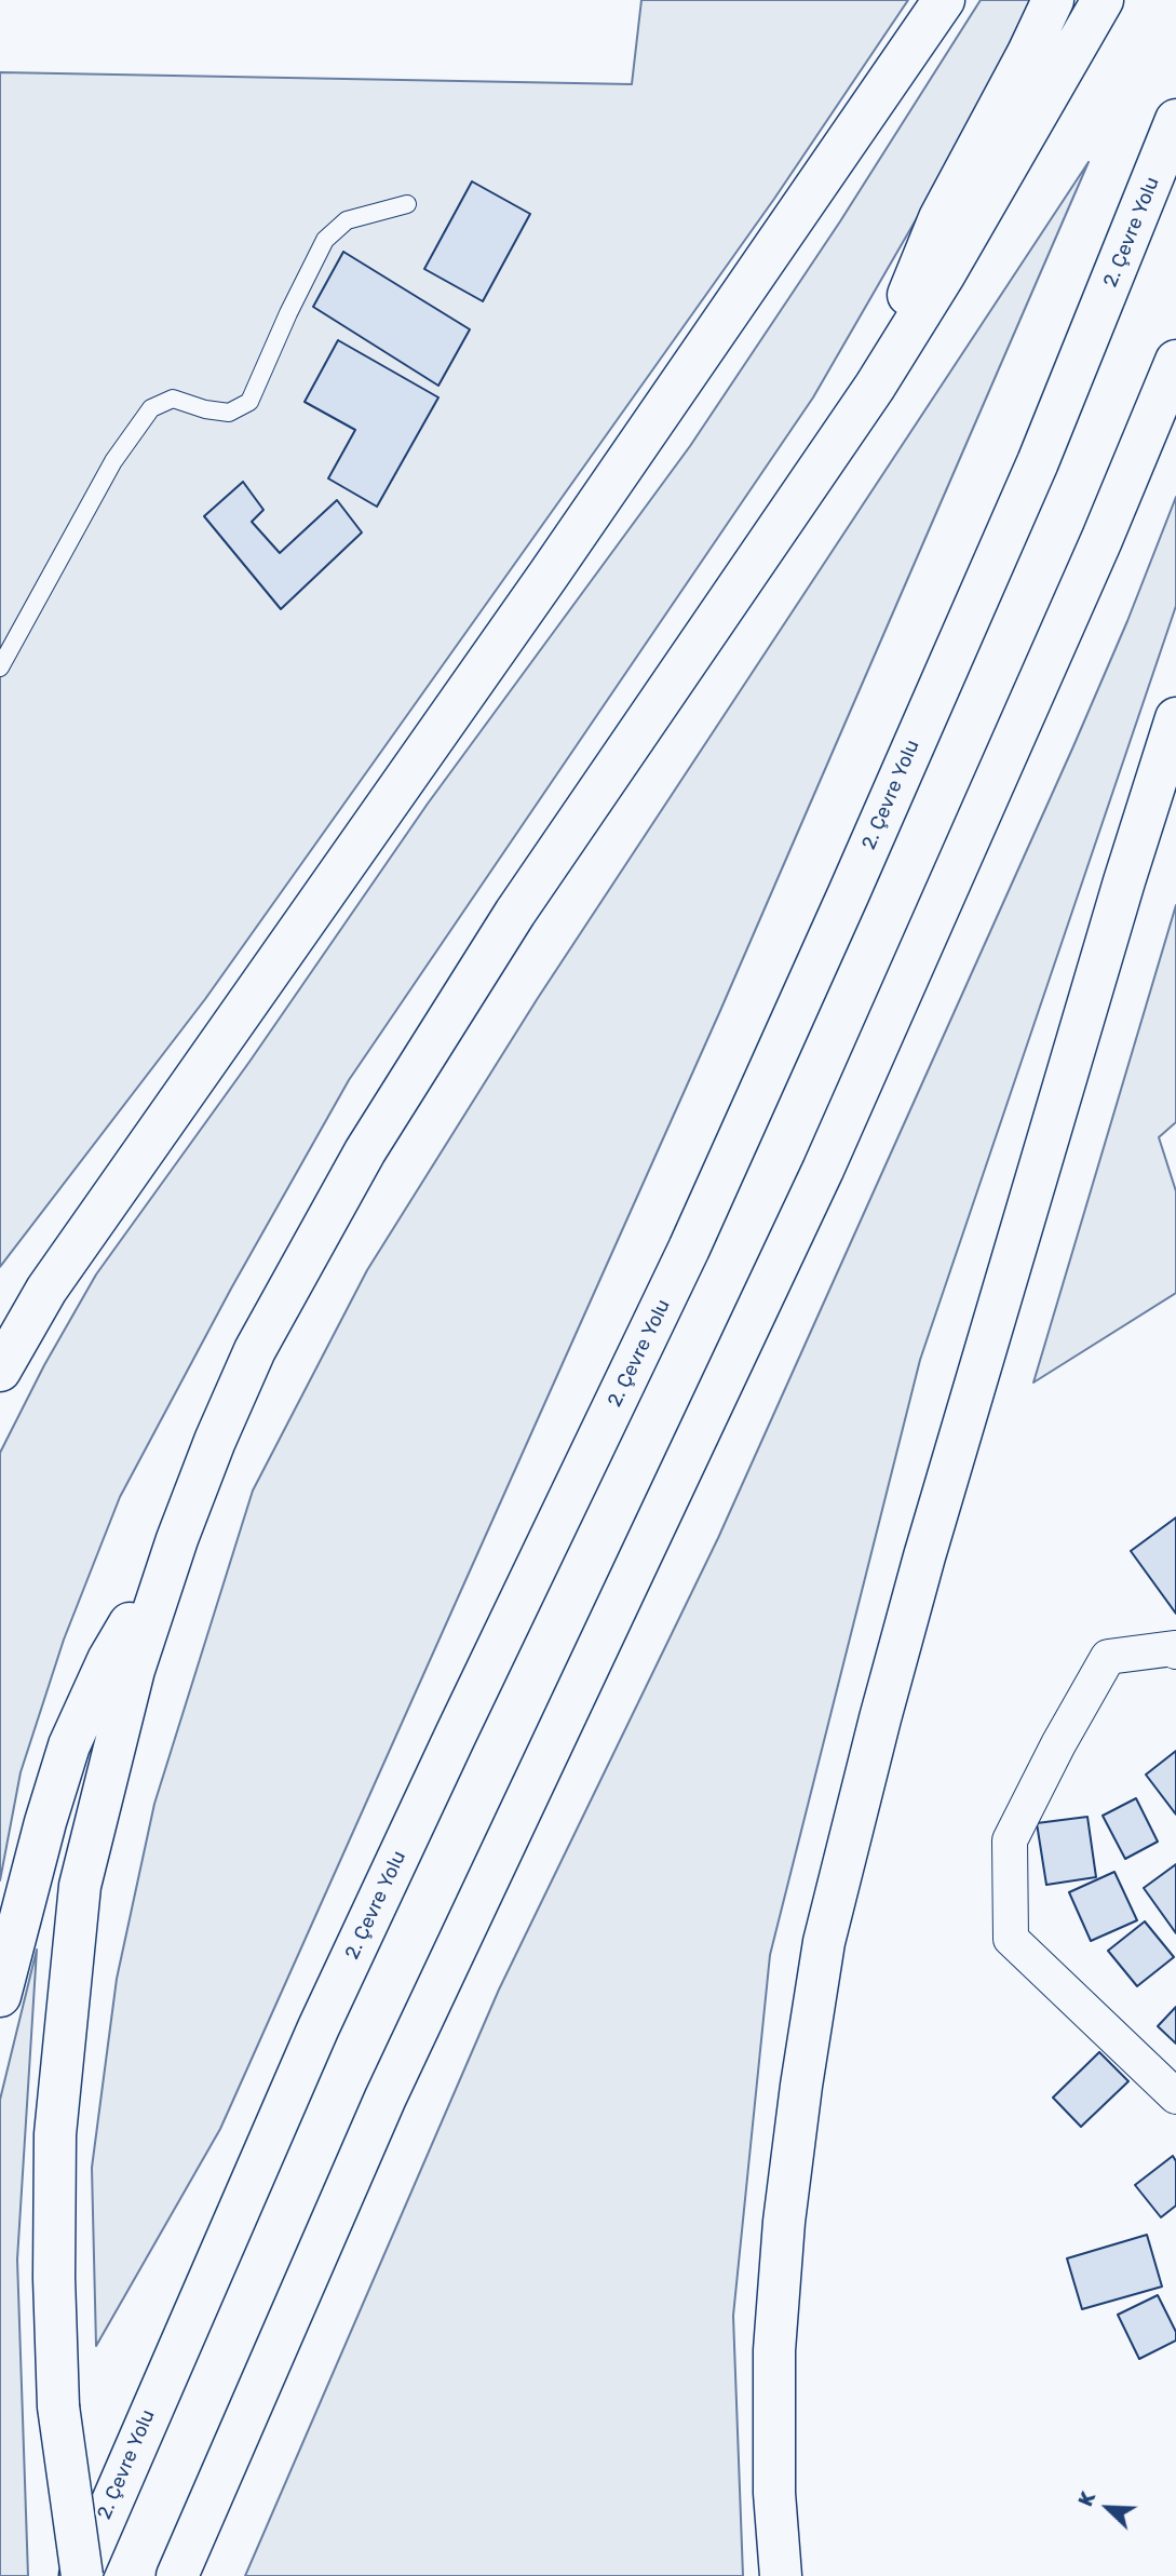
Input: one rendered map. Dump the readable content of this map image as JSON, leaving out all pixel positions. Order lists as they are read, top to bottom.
{
  "streets": {
    "highway": ["2. Çevre Yolu"]
  },
  "north": "top left"
}
